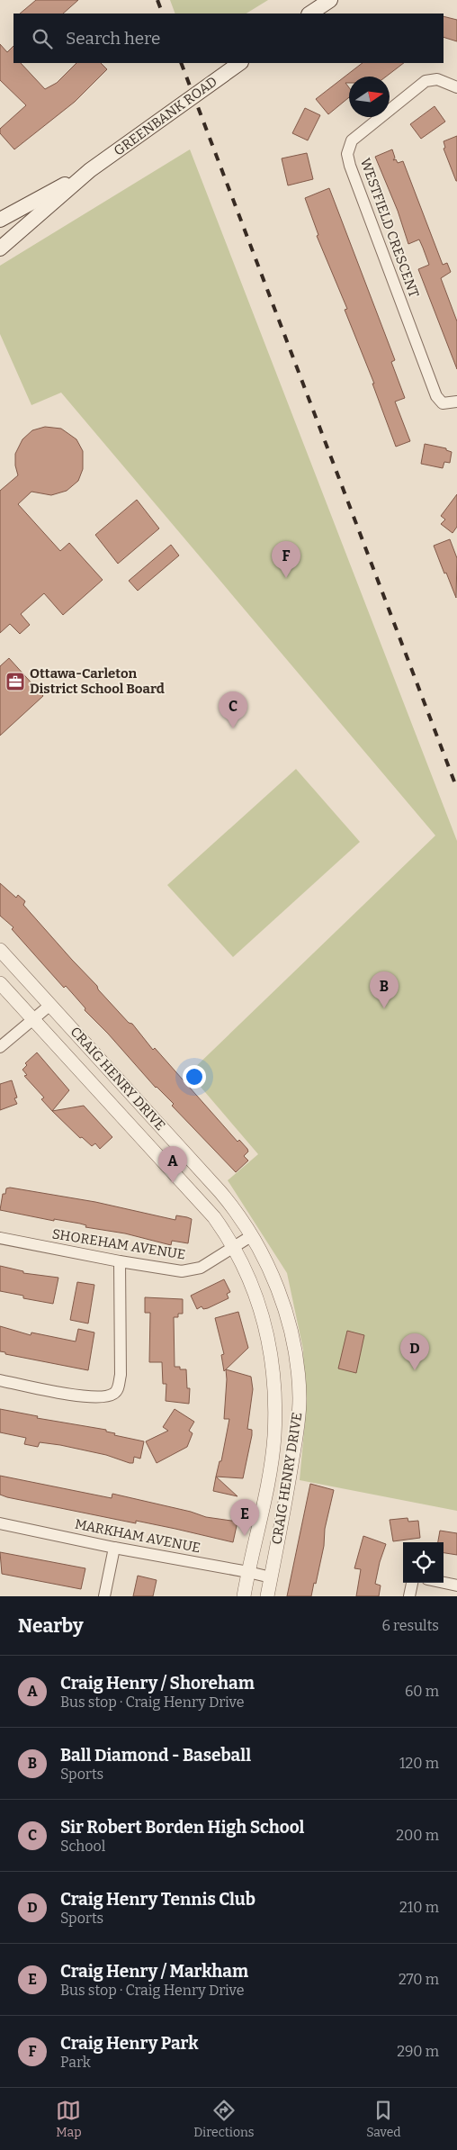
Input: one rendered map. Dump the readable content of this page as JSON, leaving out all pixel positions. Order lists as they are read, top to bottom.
{
  "streets": {
    "main road": ["GREENBANK ROAD"],
    "street": [
      "WESTFIELD CRESCENT",
      "CRAIG HENRY DRIVE",
      "SHOREHAM AVENUE",
      "MARKHAM AVENUE"
    ]
  },
  "crossings": [
    ["CRAIG HENRY DRIVE", "SHOREHAM AVENUE"],
    ["CRAIG HENRY DRIVE", "MARKHAM AVENUE"]
  ],
  "places": {
    "office": ["Ottawa-Carleton District School Board"]
  },
  "north": "right",
  "page": {
    "search": "Search here",
    "pins": [
      "F",
      "C",
      "B",
      "A",
      "D",
      "E"
    ],
    "heading": ["Nearby", "6 results"],
    "list": [
      {
        "mark": "A",
        "name": "Craig Henry / Shoreham",
        "note": "Bus stop · Craig Henry Drive",
        "value": "60 m"
      },
      {
        "mark": "B",
        "name": "Ball Diamond - Baseball",
        "note": "Sports",
        "value": "120 m"
      },
      {
        "mark": "C",
        "name": "Sir Robert Borden High School",
        "note": "School",
        "value": "200 m"
      },
      {
        "mark": "D",
        "name": "Craig Henry Tennis Club",
        "note": "Sports",
        "value": "210 m"
      },
      {
        "mark": "E",
        "name": "Craig Henry / Markham",
        "note": "Bus stop · Craig Henry Drive",
        "value": "270 m"
      },
      {
        "mark": "F",
        "name": "Craig Henry Park",
        "note": "Park",
        "value": "290 m"
      }
    ],
    "nav": ["Map", "Directions", "Saved"]
  }
}
